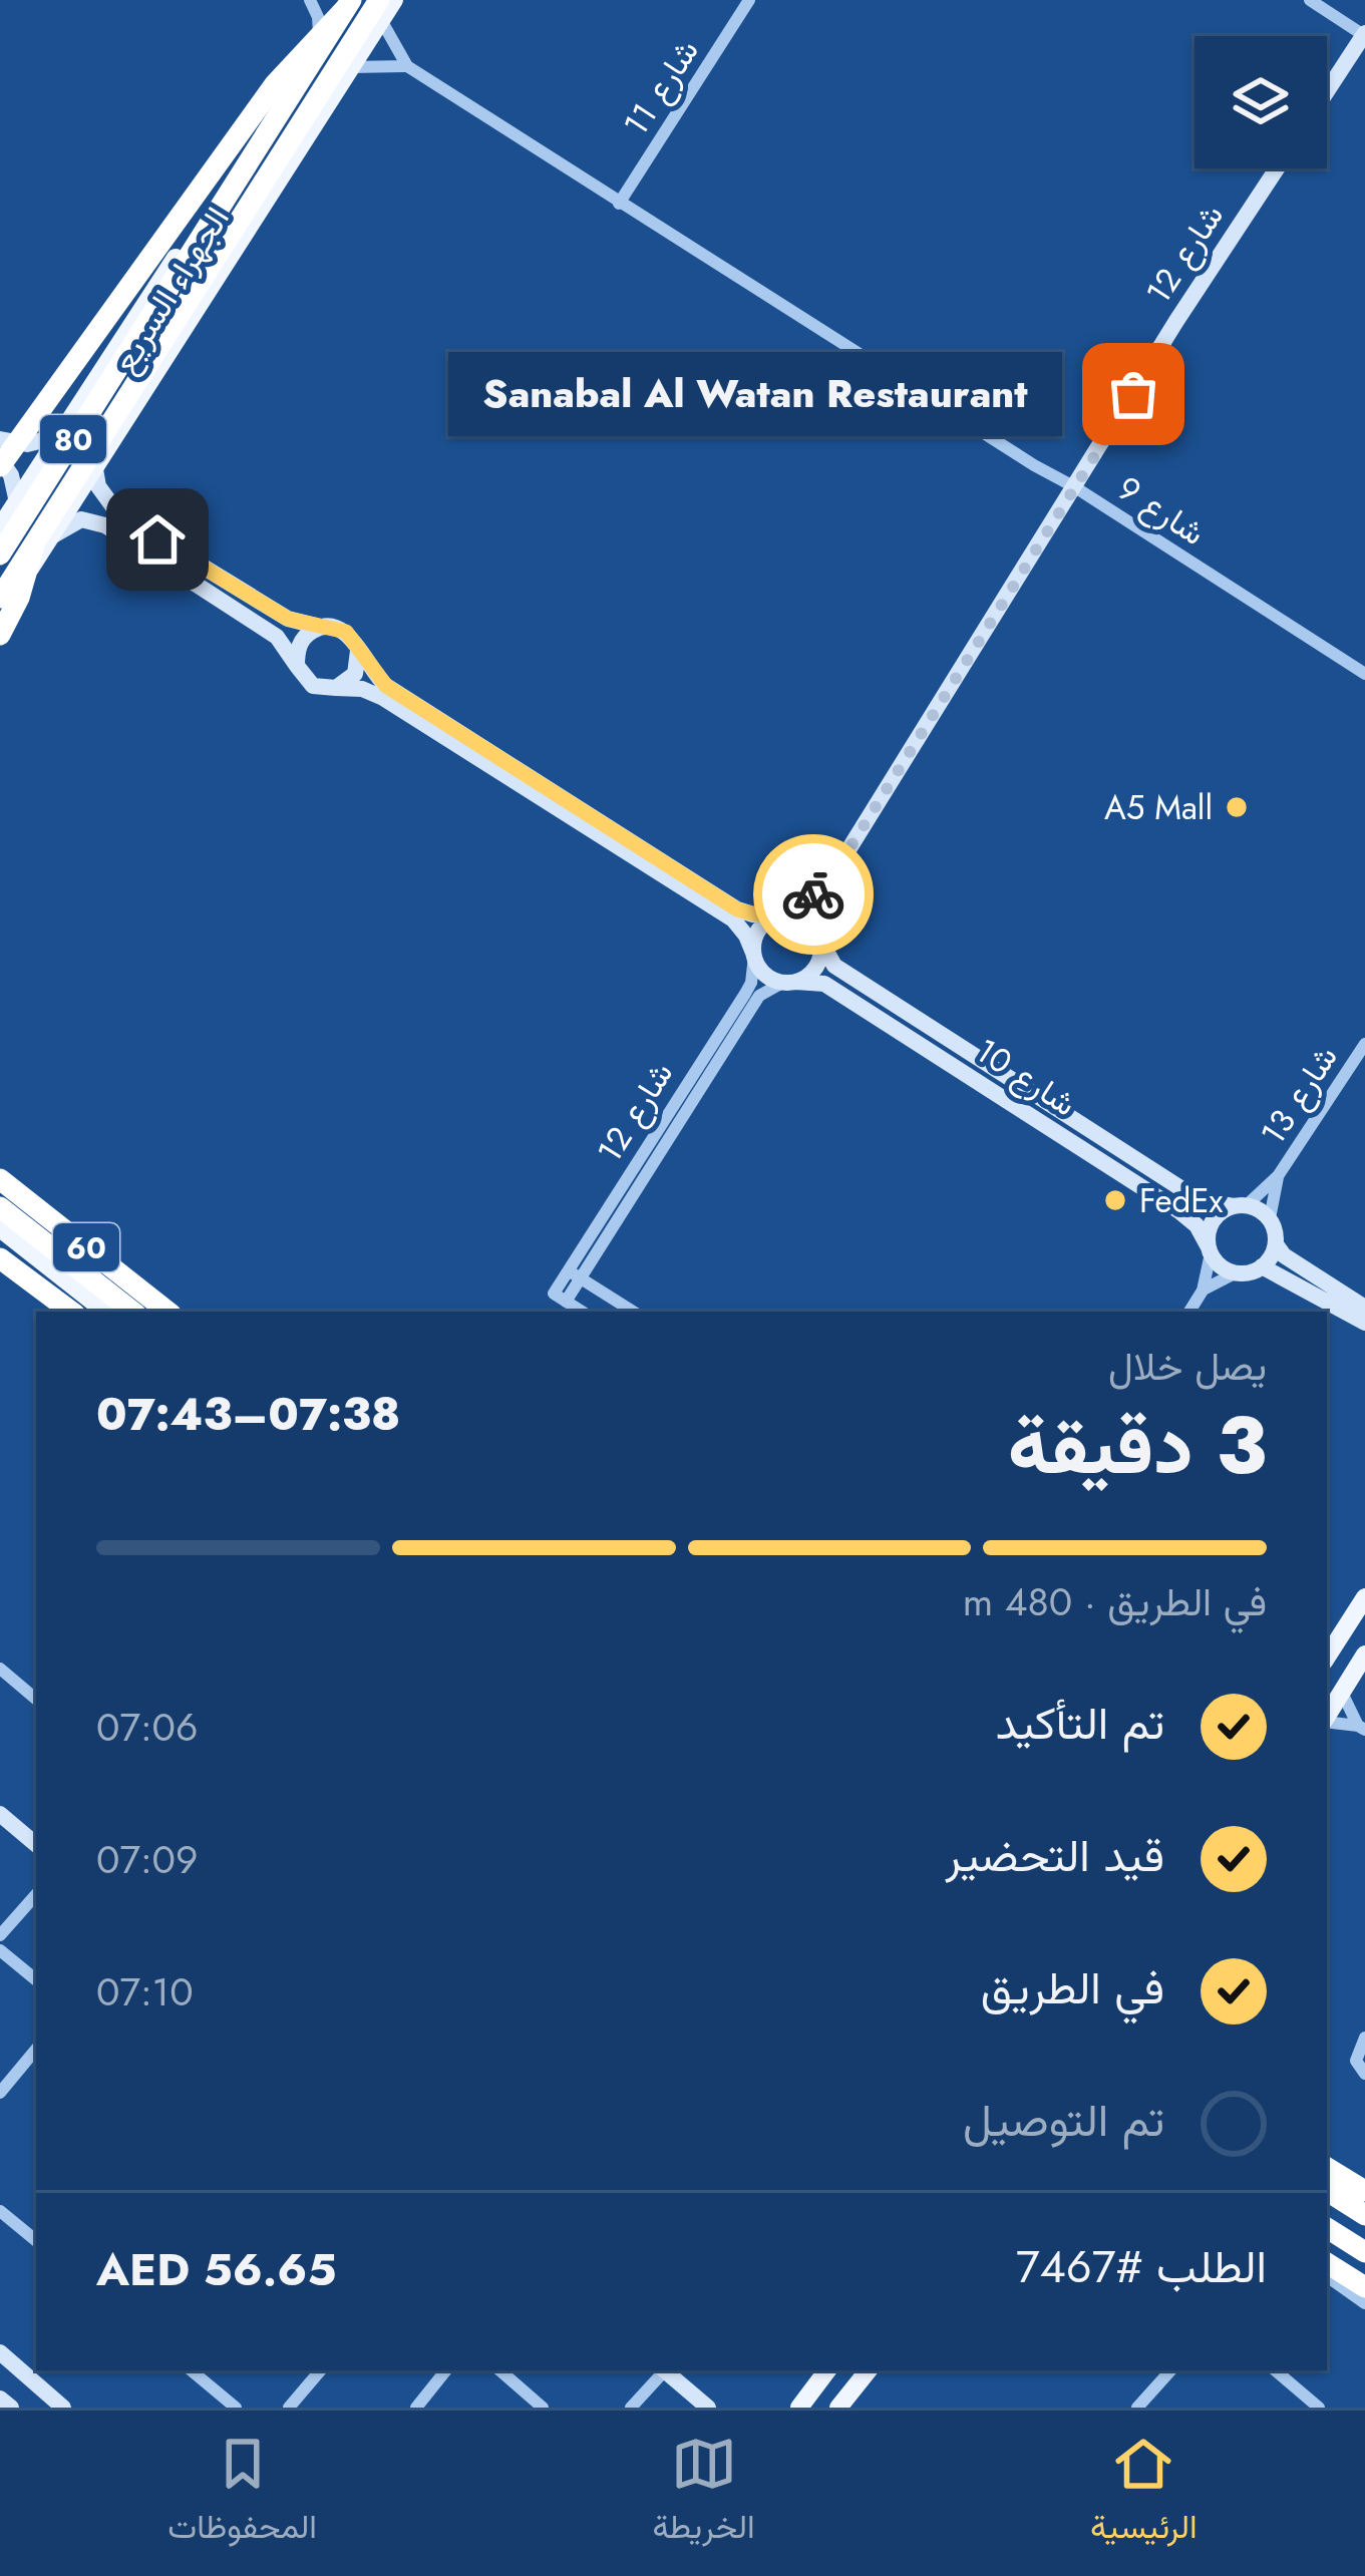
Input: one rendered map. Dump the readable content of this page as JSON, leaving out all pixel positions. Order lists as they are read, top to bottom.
{
  "streets": {
    "highway": ["الجهراء السريع", "80", "60"],
    "street": [
      "شارع 11",
      "شارع 12",
      "شارع 9",
      "شارع 10",
      "شارع 13"
    ]
  },
  "crossings": [
    ["شارع 11", "شارع 9"],
    ["شارع 12", "شارع 9"],
    ["شارع 12", "شارع 10"],
    ["شارع 10", "شارع 13"]
  ],
  "places": ["Sanabal Al Watan Restaurant", "A5 Mall", "FedEx"],
  "page": {
    "bubble": "Sanabal Al Watan Restaurant",
    "heading": ["3 دقيقة", "يصل خلال", "07:38–07:43"],
    "panel": ["الطلب #7467", "AED 56.65"],
    "bar": "في الطريق · 480 m",
    "list": [
      ["تم التأكيد", "07:06"],
      ["قيد التحضير", "07:09"],
      ["في الطريق", "07:10"],
      "تم التوصيل"
    ],
    "tabs": ["الرئيسية", "الخريطة", "المحفوظات"]
  }
}
